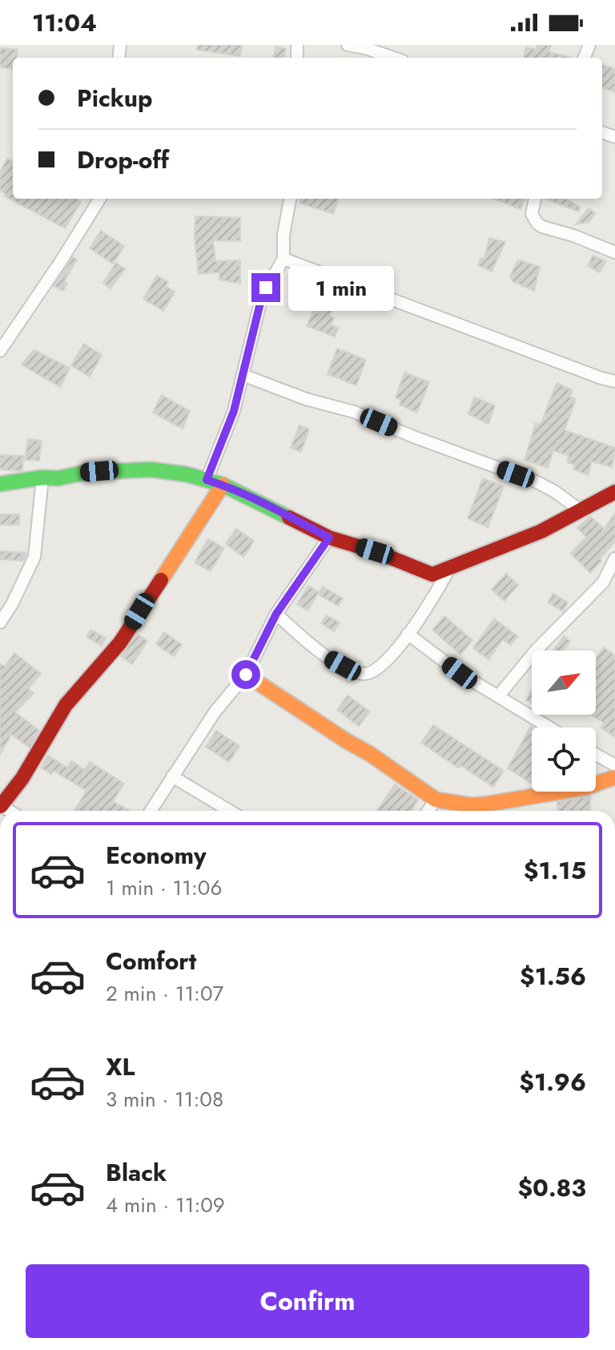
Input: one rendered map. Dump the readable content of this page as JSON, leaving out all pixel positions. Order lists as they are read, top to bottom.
{
  "north": "top right",
  "page": {
    "status": "11:04",
    "banner": ["Pickup", "Drop-off"],
    "bubble": "1 min",
    "list": [
      {
        "name": "Economy",
        "note": "1 min · 11:06",
        "value": "$1.15"
      },
      {
        "name": "Comfort",
        "note": "2 min · 11:07",
        "value": "$1.56"
      },
      {
        "name": "XL",
        "note": "3 min · 11:08",
        "value": "$1.96"
      },
      {
        "name": "Black",
        "note": "4 min · 11:09",
        "value": "$0.83"
      }
    ],
    "buttons": "Confirm"
  }
}
